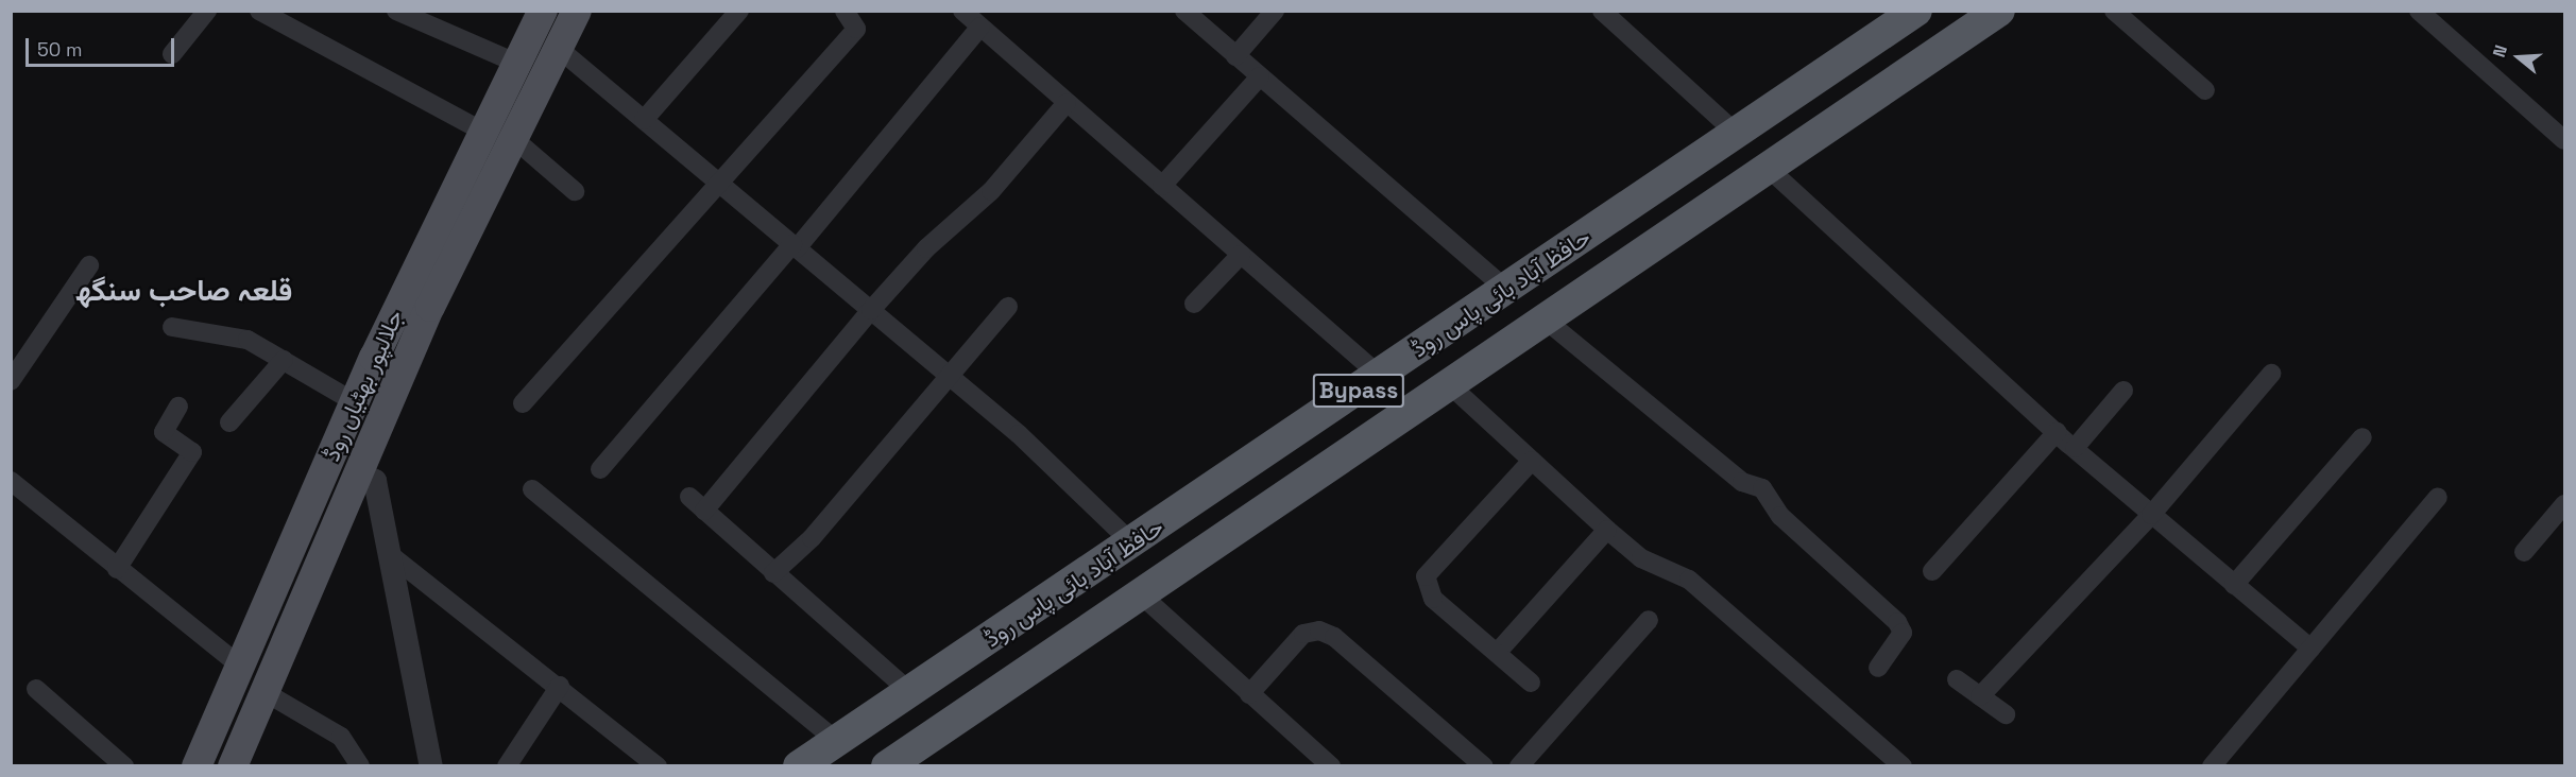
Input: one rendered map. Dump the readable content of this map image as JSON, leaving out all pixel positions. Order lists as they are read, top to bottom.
{
  "streets": {
    "highway": ["حافظ آباد بائی پاس روڈ", "Bypass"],
    "main road": ["جلالپور بھٹیاں روڈ"]
  },
  "districts": ["قلعہ صاحب سنگھ"],
  "scale_bar": "50 m",
  "north": "left"
}
